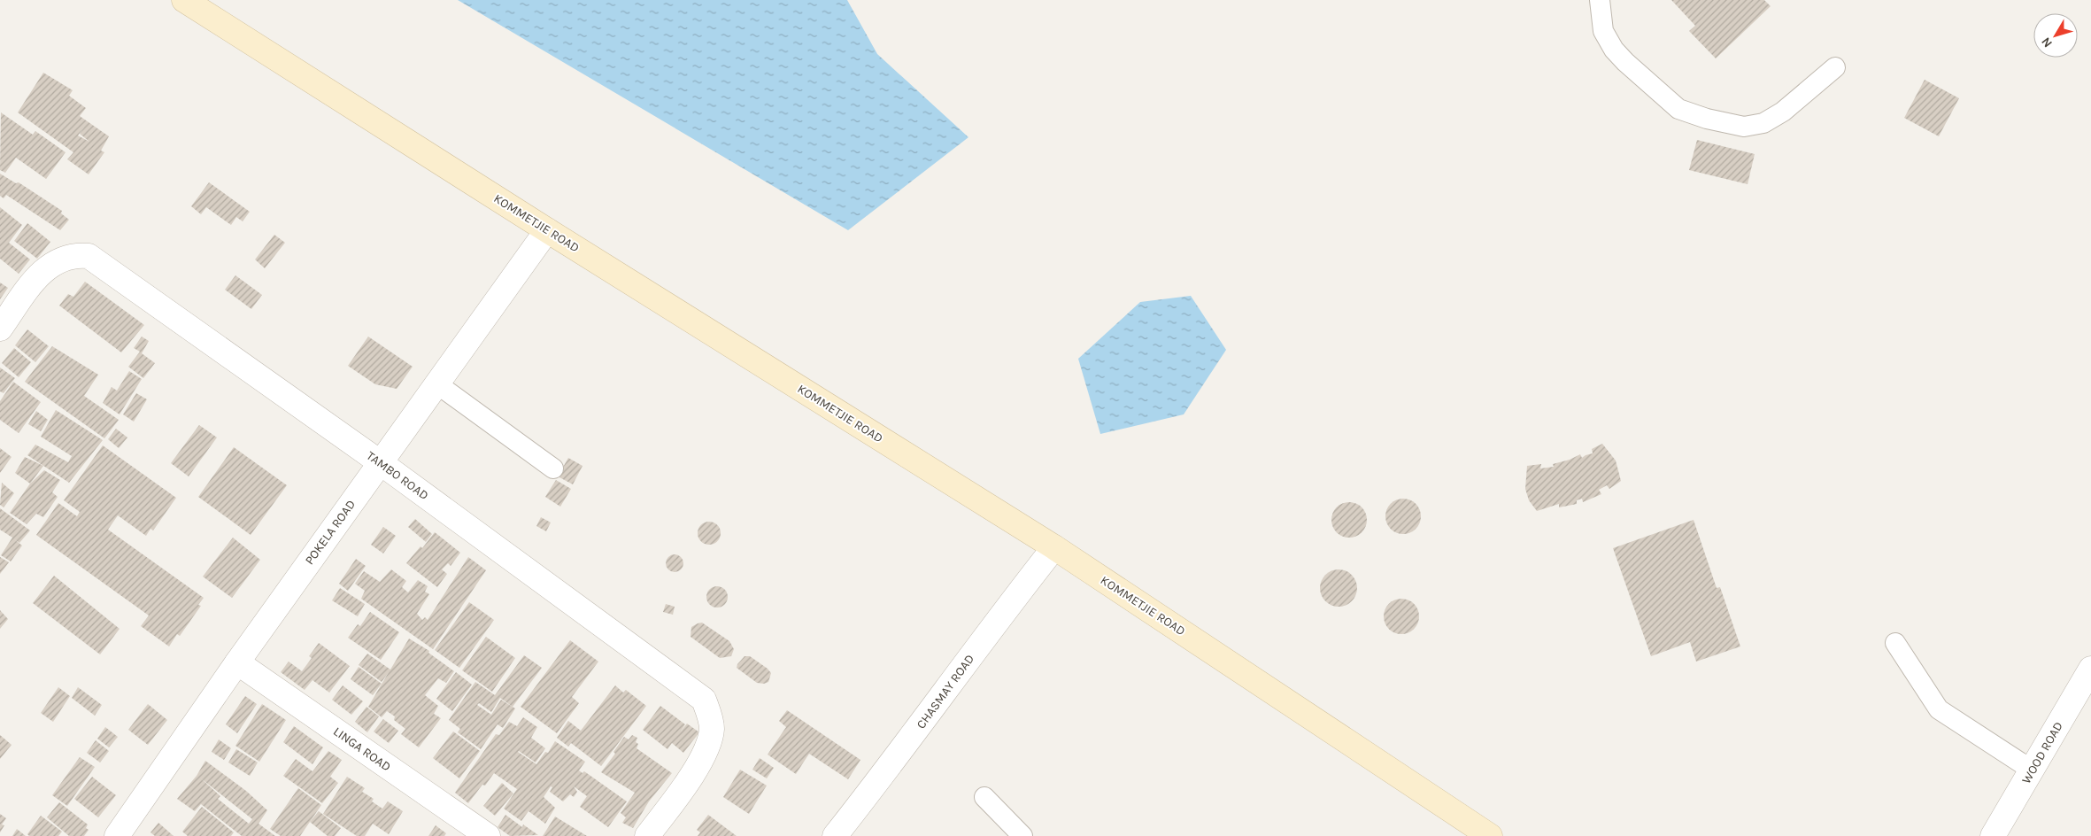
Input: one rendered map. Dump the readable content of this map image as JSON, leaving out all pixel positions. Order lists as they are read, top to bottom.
{
  "streets": {
    "main road": ["KOMMETJIE ROAD"],
    "street": [
      "TAMBO ROAD",
      "POKELA ROAD",
      "CHASMAY ROAD",
      "LINGA ROAD",
      "WOOD ROAD"
    ]
  },
  "crossings": [
    ["KOMMETJIE ROAD", "POKELA ROAD"],
    ["KOMMETJIE ROAD", "CHASMAY ROAD"],
    ["TAMBO ROAD", "POKELA ROAD"],
    ["POKELA ROAD", "LINGA ROAD"]
  ],
  "north": "bottom left"
}
